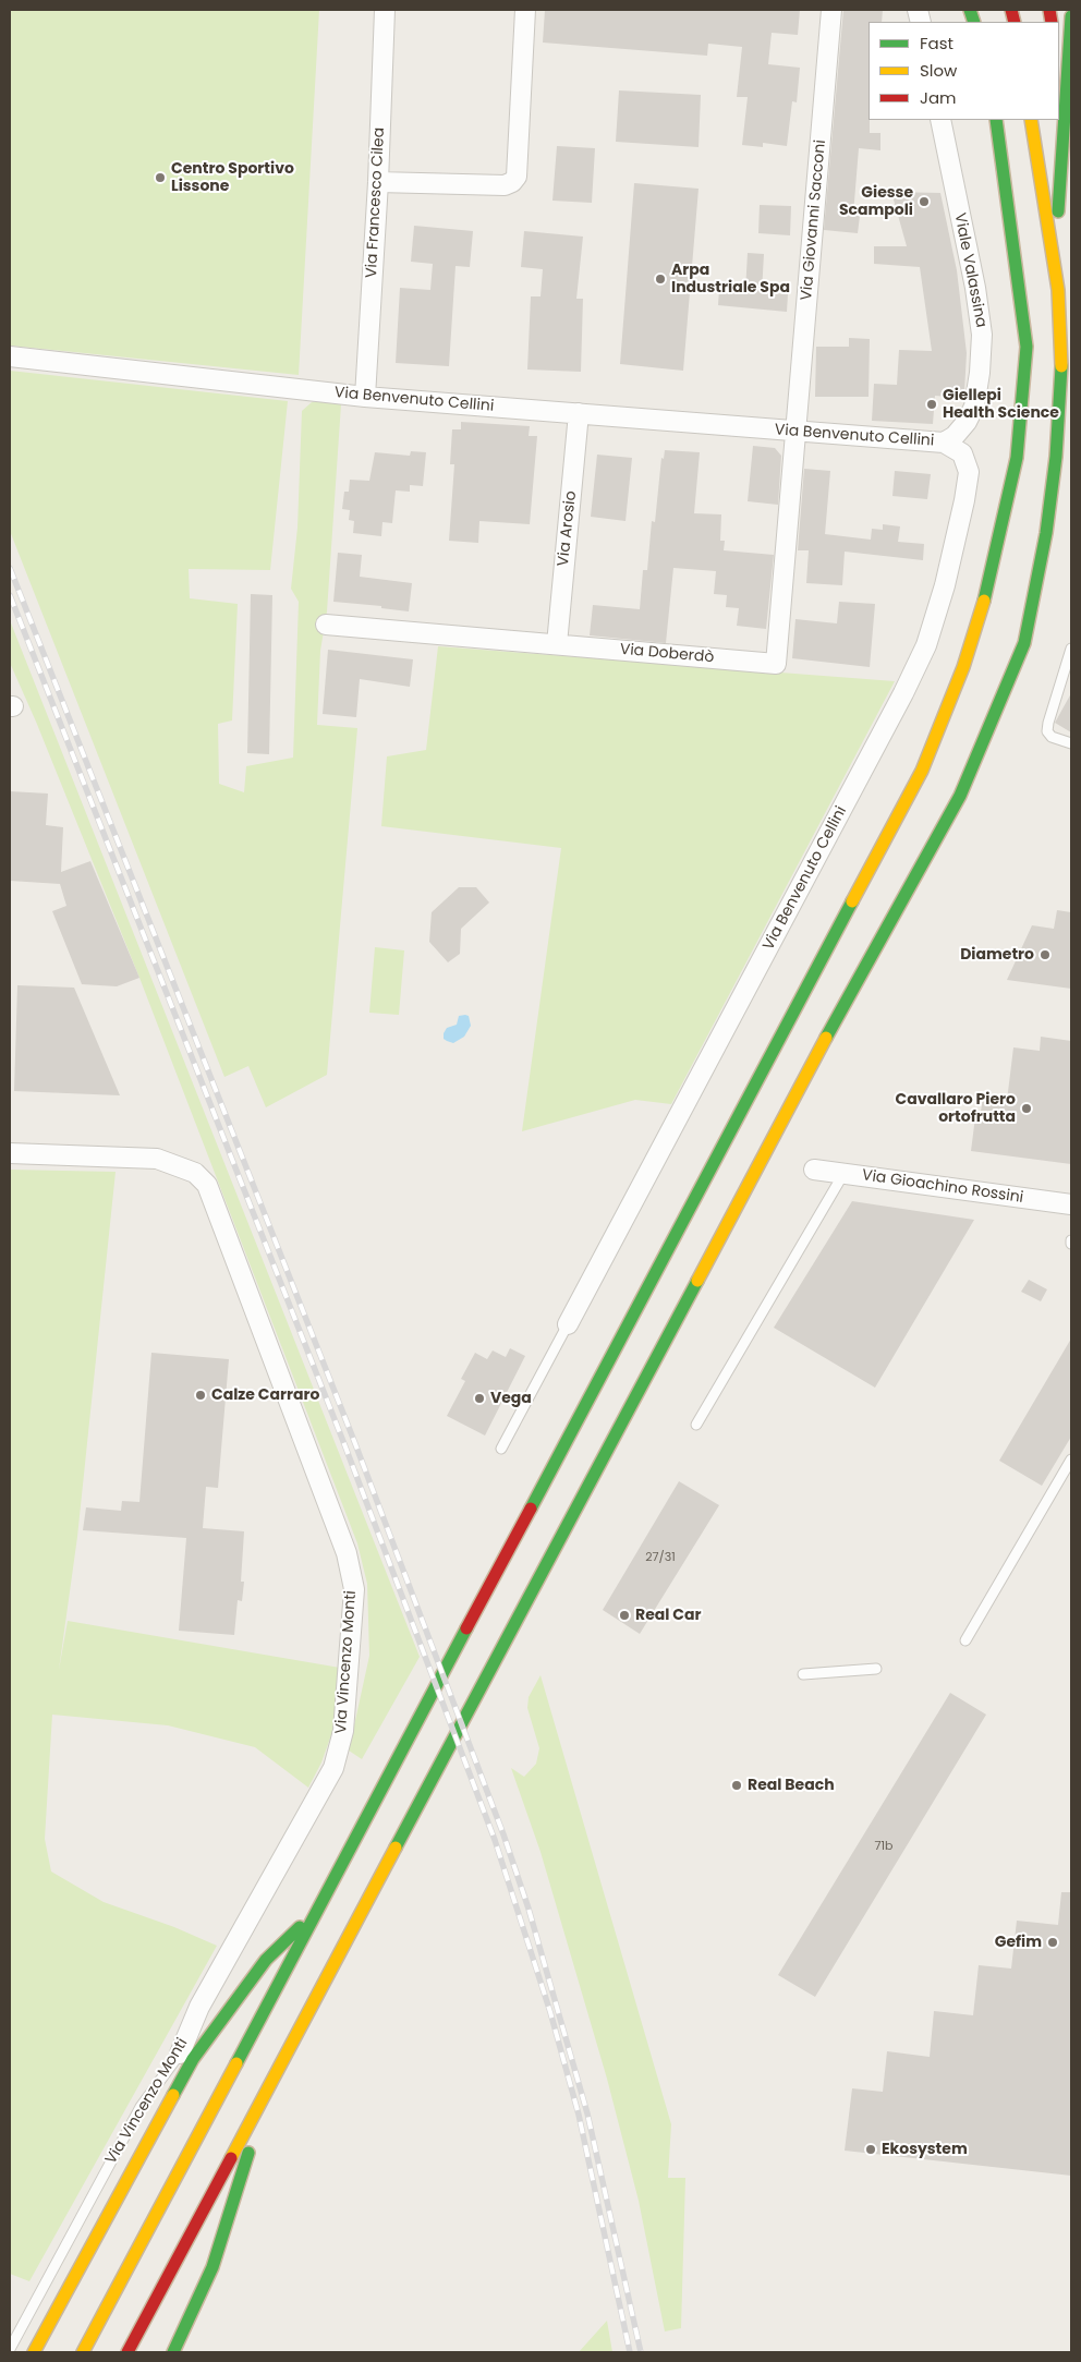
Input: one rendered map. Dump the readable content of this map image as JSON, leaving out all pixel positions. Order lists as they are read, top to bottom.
{
  "streets": {
    "street": [
      "Via Francesco Cilea",
      "Via Giovanni Sacconi",
      "Viale Valassina",
      "Via Benvenuto Cellini",
      "Via Arosio",
      "Via Doberdò",
      "Via Gioachino Rossini",
      "Via Vincenzo Monti"
    ]
  },
  "crossings": [
    ["Via Francesco Cilea", "Via Benvenuto Cellini"],
    ["Via Giovanni Sacconi", "Via Benvenuto Cellini"],
    ["Via Giovanni Sacconi", "Via Doberdò"],
    ["Viale Valassina", "Via Benvenuto Cellini"],
    ["Via Benvenuto Cellini", "Via Arosio"],
    ["Via Benvenuto Cellini", "Via Doberdò"],
    ["Via Arosio", "Via Doberdò"]
  ],
  "places": [
    "Centro Sportivo Lissone",
    "Giesse Scampoli",
    "Arpa Industriale Spa",
    "Giellepi Health Science",
    "Diametro",
    "Cavallaro Piero ortofrutta",
    "Calze Carraro",
    "Vega",
    "Real Car",
    "Real Beach",
    "Gefim",
    "Ekosystem"
  ],
  "house_numbers": ["27/31", "71b"],
  "legend": ["Fast", "Slow", "Jam"]
}
